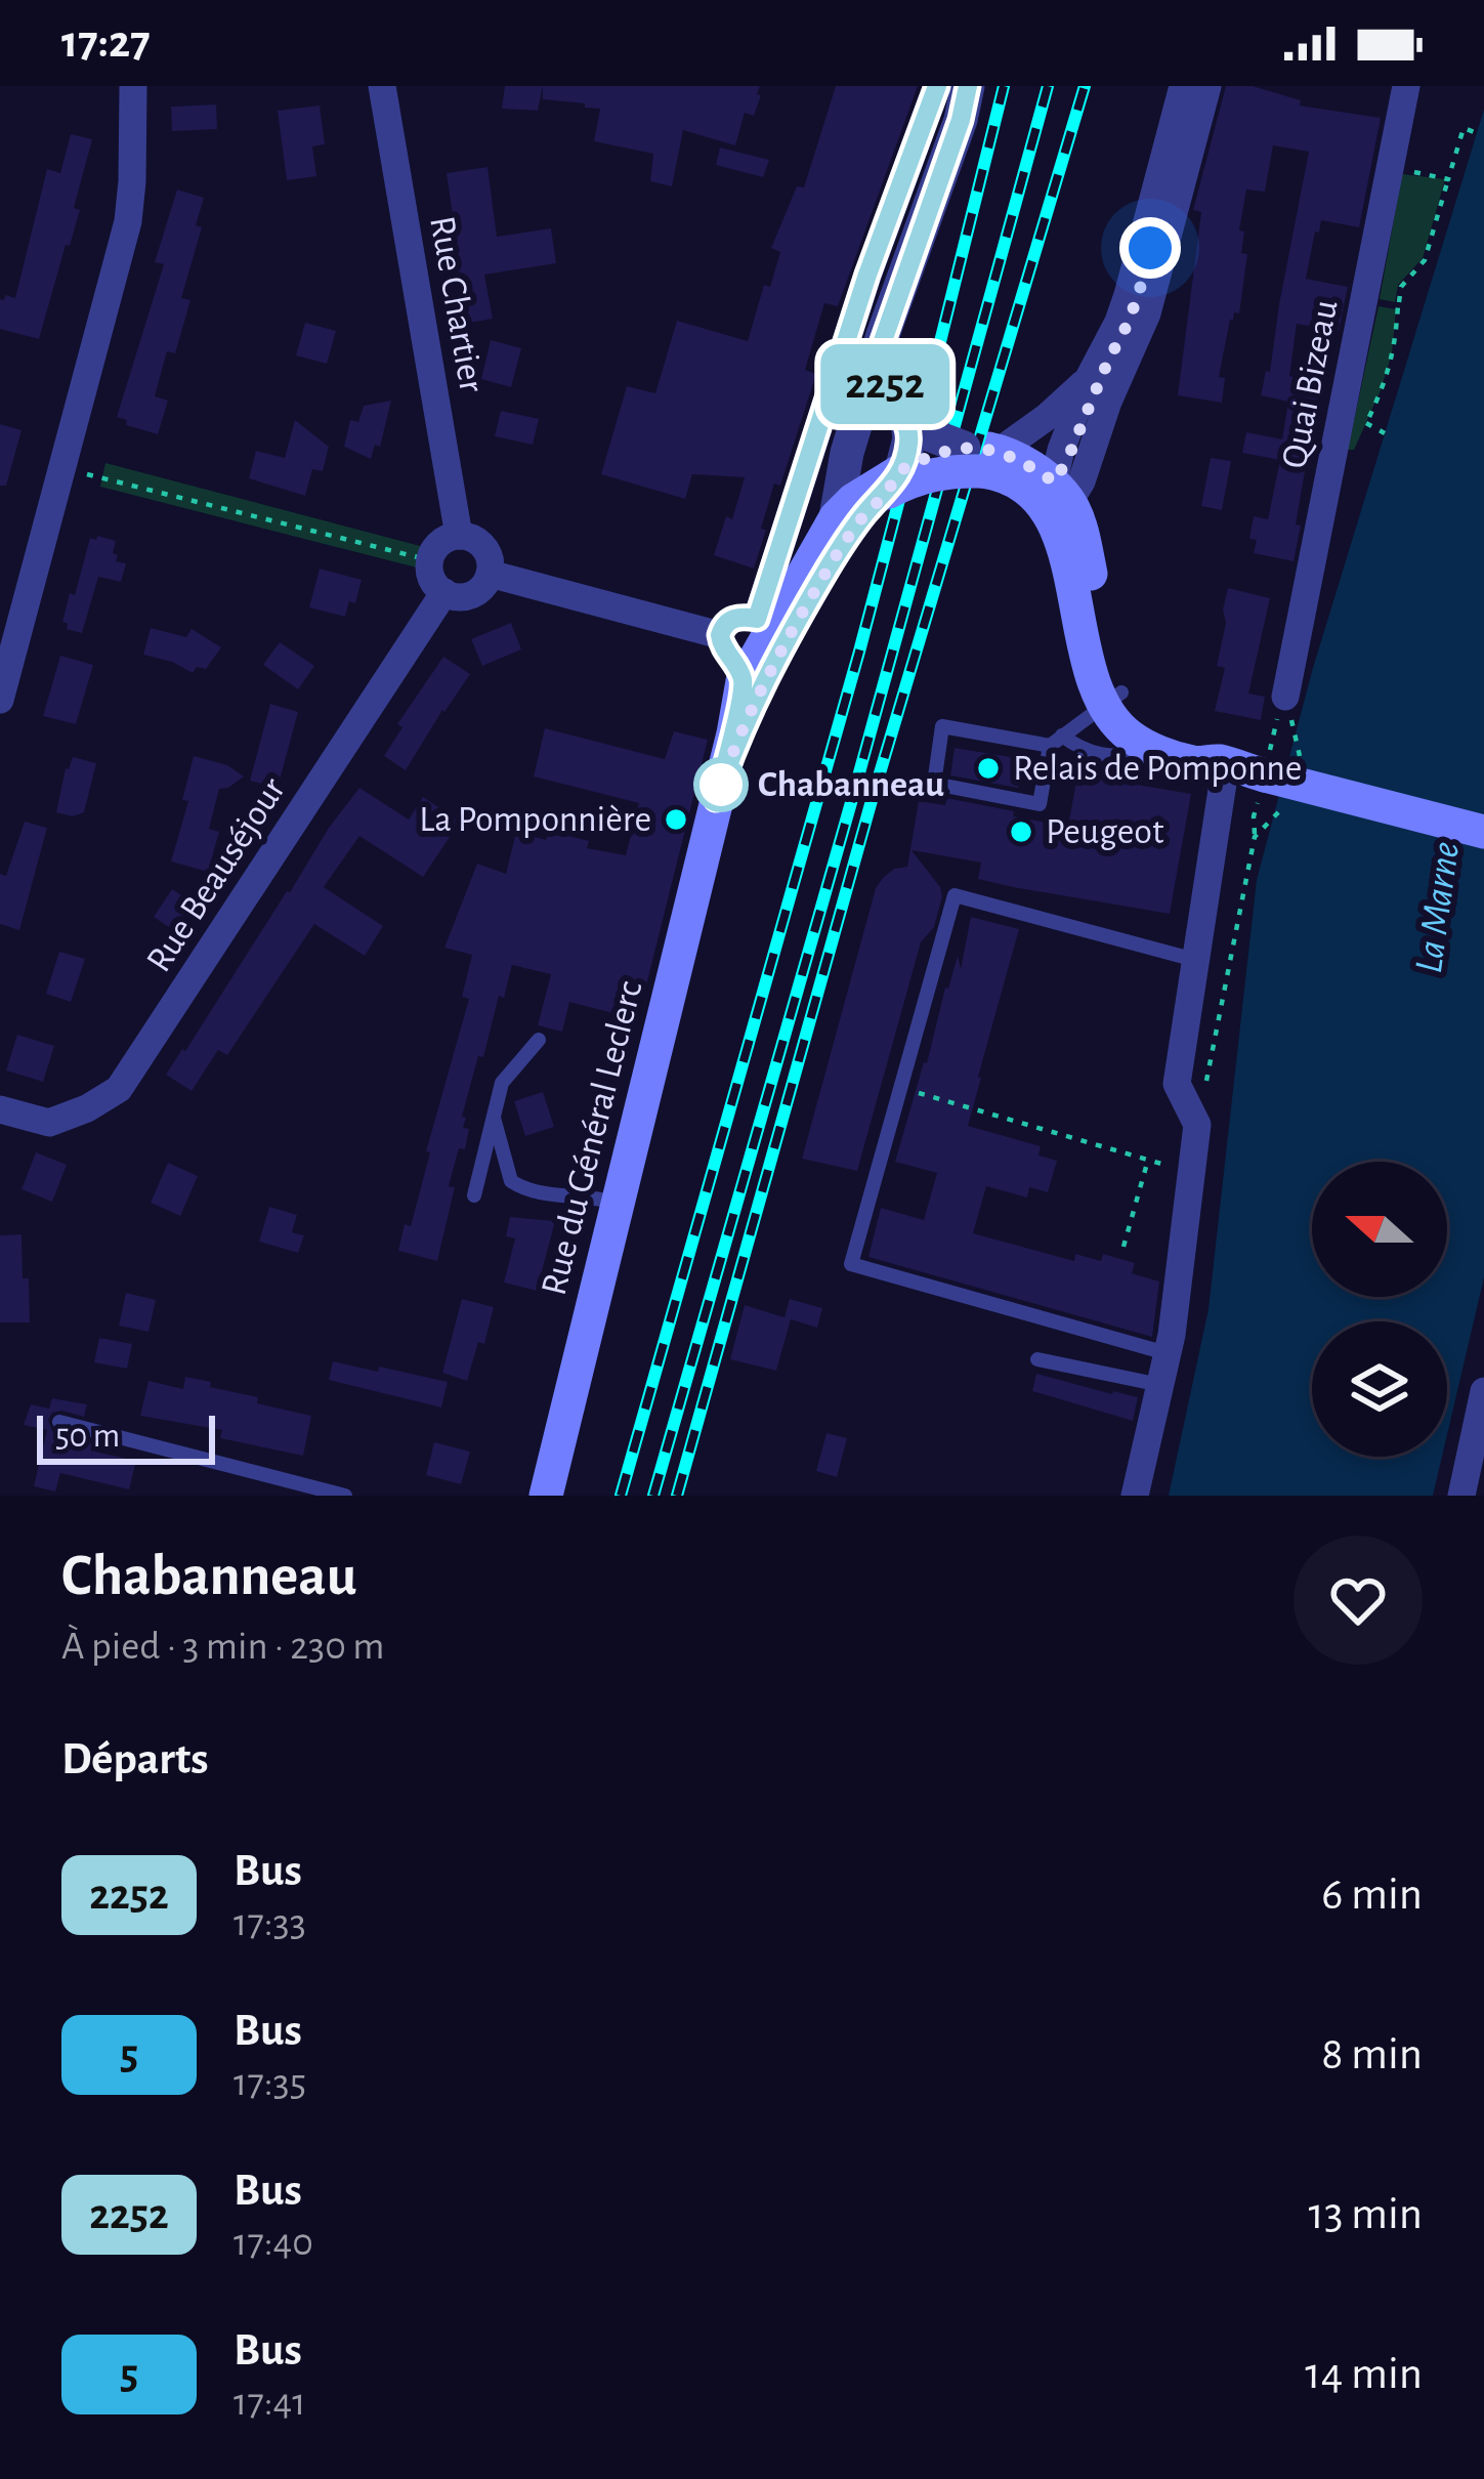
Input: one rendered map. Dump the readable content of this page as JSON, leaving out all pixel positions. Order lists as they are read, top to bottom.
{
  "streets": {
    "main road": ["Rue du Général Leclerc"],
    "street": ["Rue Chartier", "Quai Bizeau", "Rue Beauséjour"]
  },
  "crossings": [
    ["Rue Chartier", "Rue Beauséjour"]
  ],
  "water": ["La Marne"],
  "places": [
    "Relais de Pomponne",
    "Chabanneau",
    "La Pomponnière",
    "Peugeot"
  ],
  "lines": ["bus line 2252"],
  "scale_bar": "50 m",
  "north": "left",
  "page": {
    "status": "17:27",
    "on_map": "2252",
    "scale": "50 m",
    "heading": [
      ["Chabanneau", "À pied · 3 min · 230 m"],
      "Départs"
    ],
    "list": [
      {
        "mark": "2252",
        "name": "Bus",
        "note": "17:33",
        "value": "6 min"
      },
      {
        "mark": "5",
        "name": "Bus",
        "note": "17:35",
        "value": "8 min"
      },
      {
        "mark": "2252",
        "name": "Bus",
        "note": "17:40",
        "value": "13 min"
      },
      {
        "mark": "5",
        "name": "Bus",
        "note": "17:41",
        "value": "14 min"
      }
    ]
  }
}
